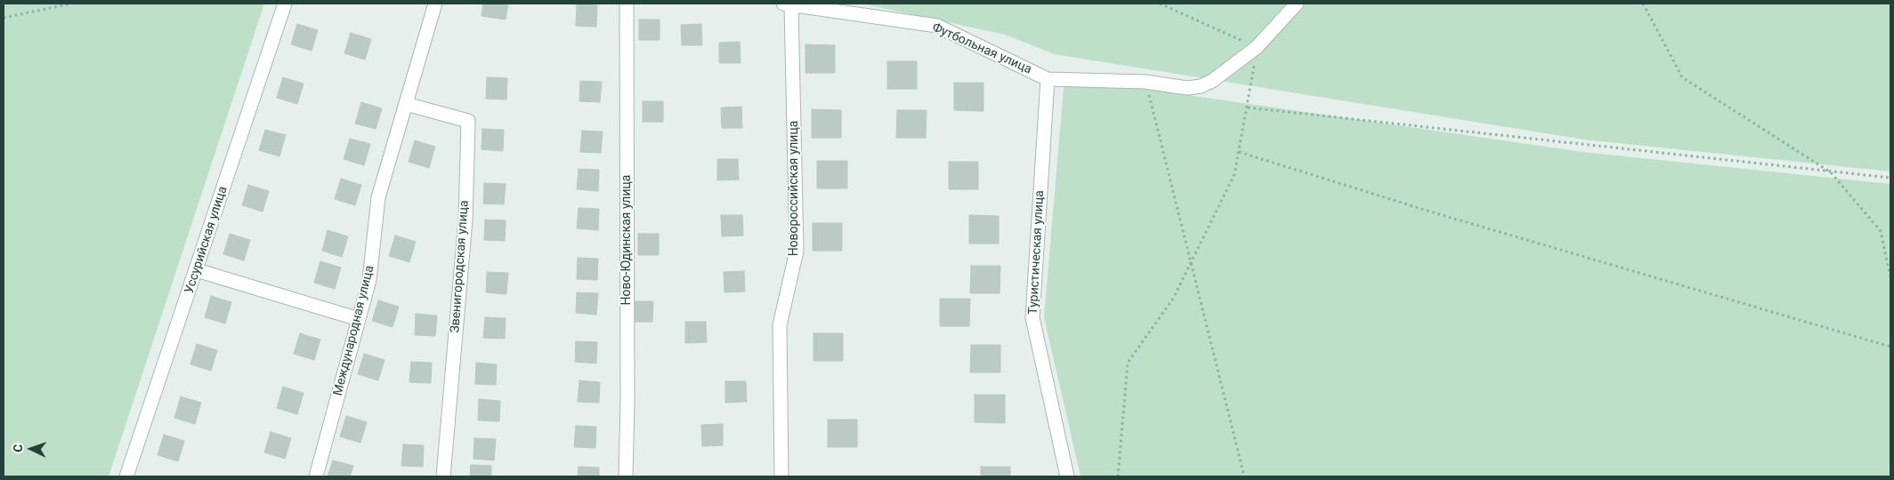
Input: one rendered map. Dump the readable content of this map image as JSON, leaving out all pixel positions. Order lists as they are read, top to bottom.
{
  "streets": {
    "street": [
      "Футбольная улица",
      "Новороссийская улица",
      "Уссурийская улица",
      "Ново-Юдинская улица",
      "Туристическая улица",
      "Звенигородская улица",
      "Международная улица"
    ]
  },
  "crossings": [
    ["Футбольная улица", "Новороссийская улица"],
    ["Футбольная улица", "Туристическая улица"],
    ["Звенигородская улица", "Международная улица"]
  ],
  "north": "left"
}
